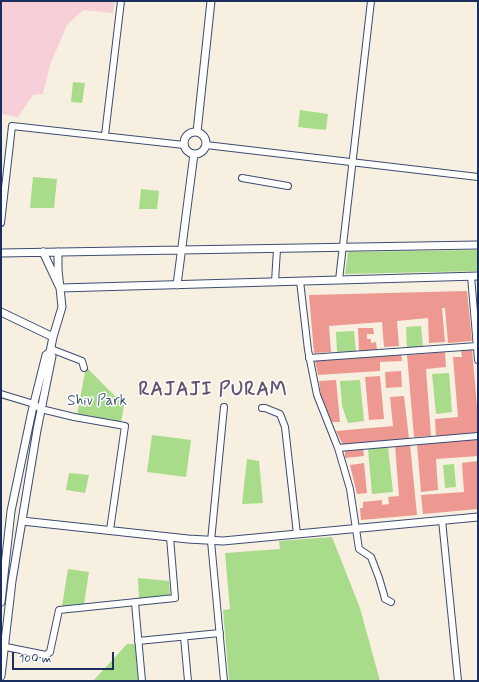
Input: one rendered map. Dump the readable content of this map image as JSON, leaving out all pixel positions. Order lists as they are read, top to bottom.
{
  "districts": ["RAJAJI PURAM"],
  "parks": ["Shiv Park"],
  "scale_bar": "100 m"
}
